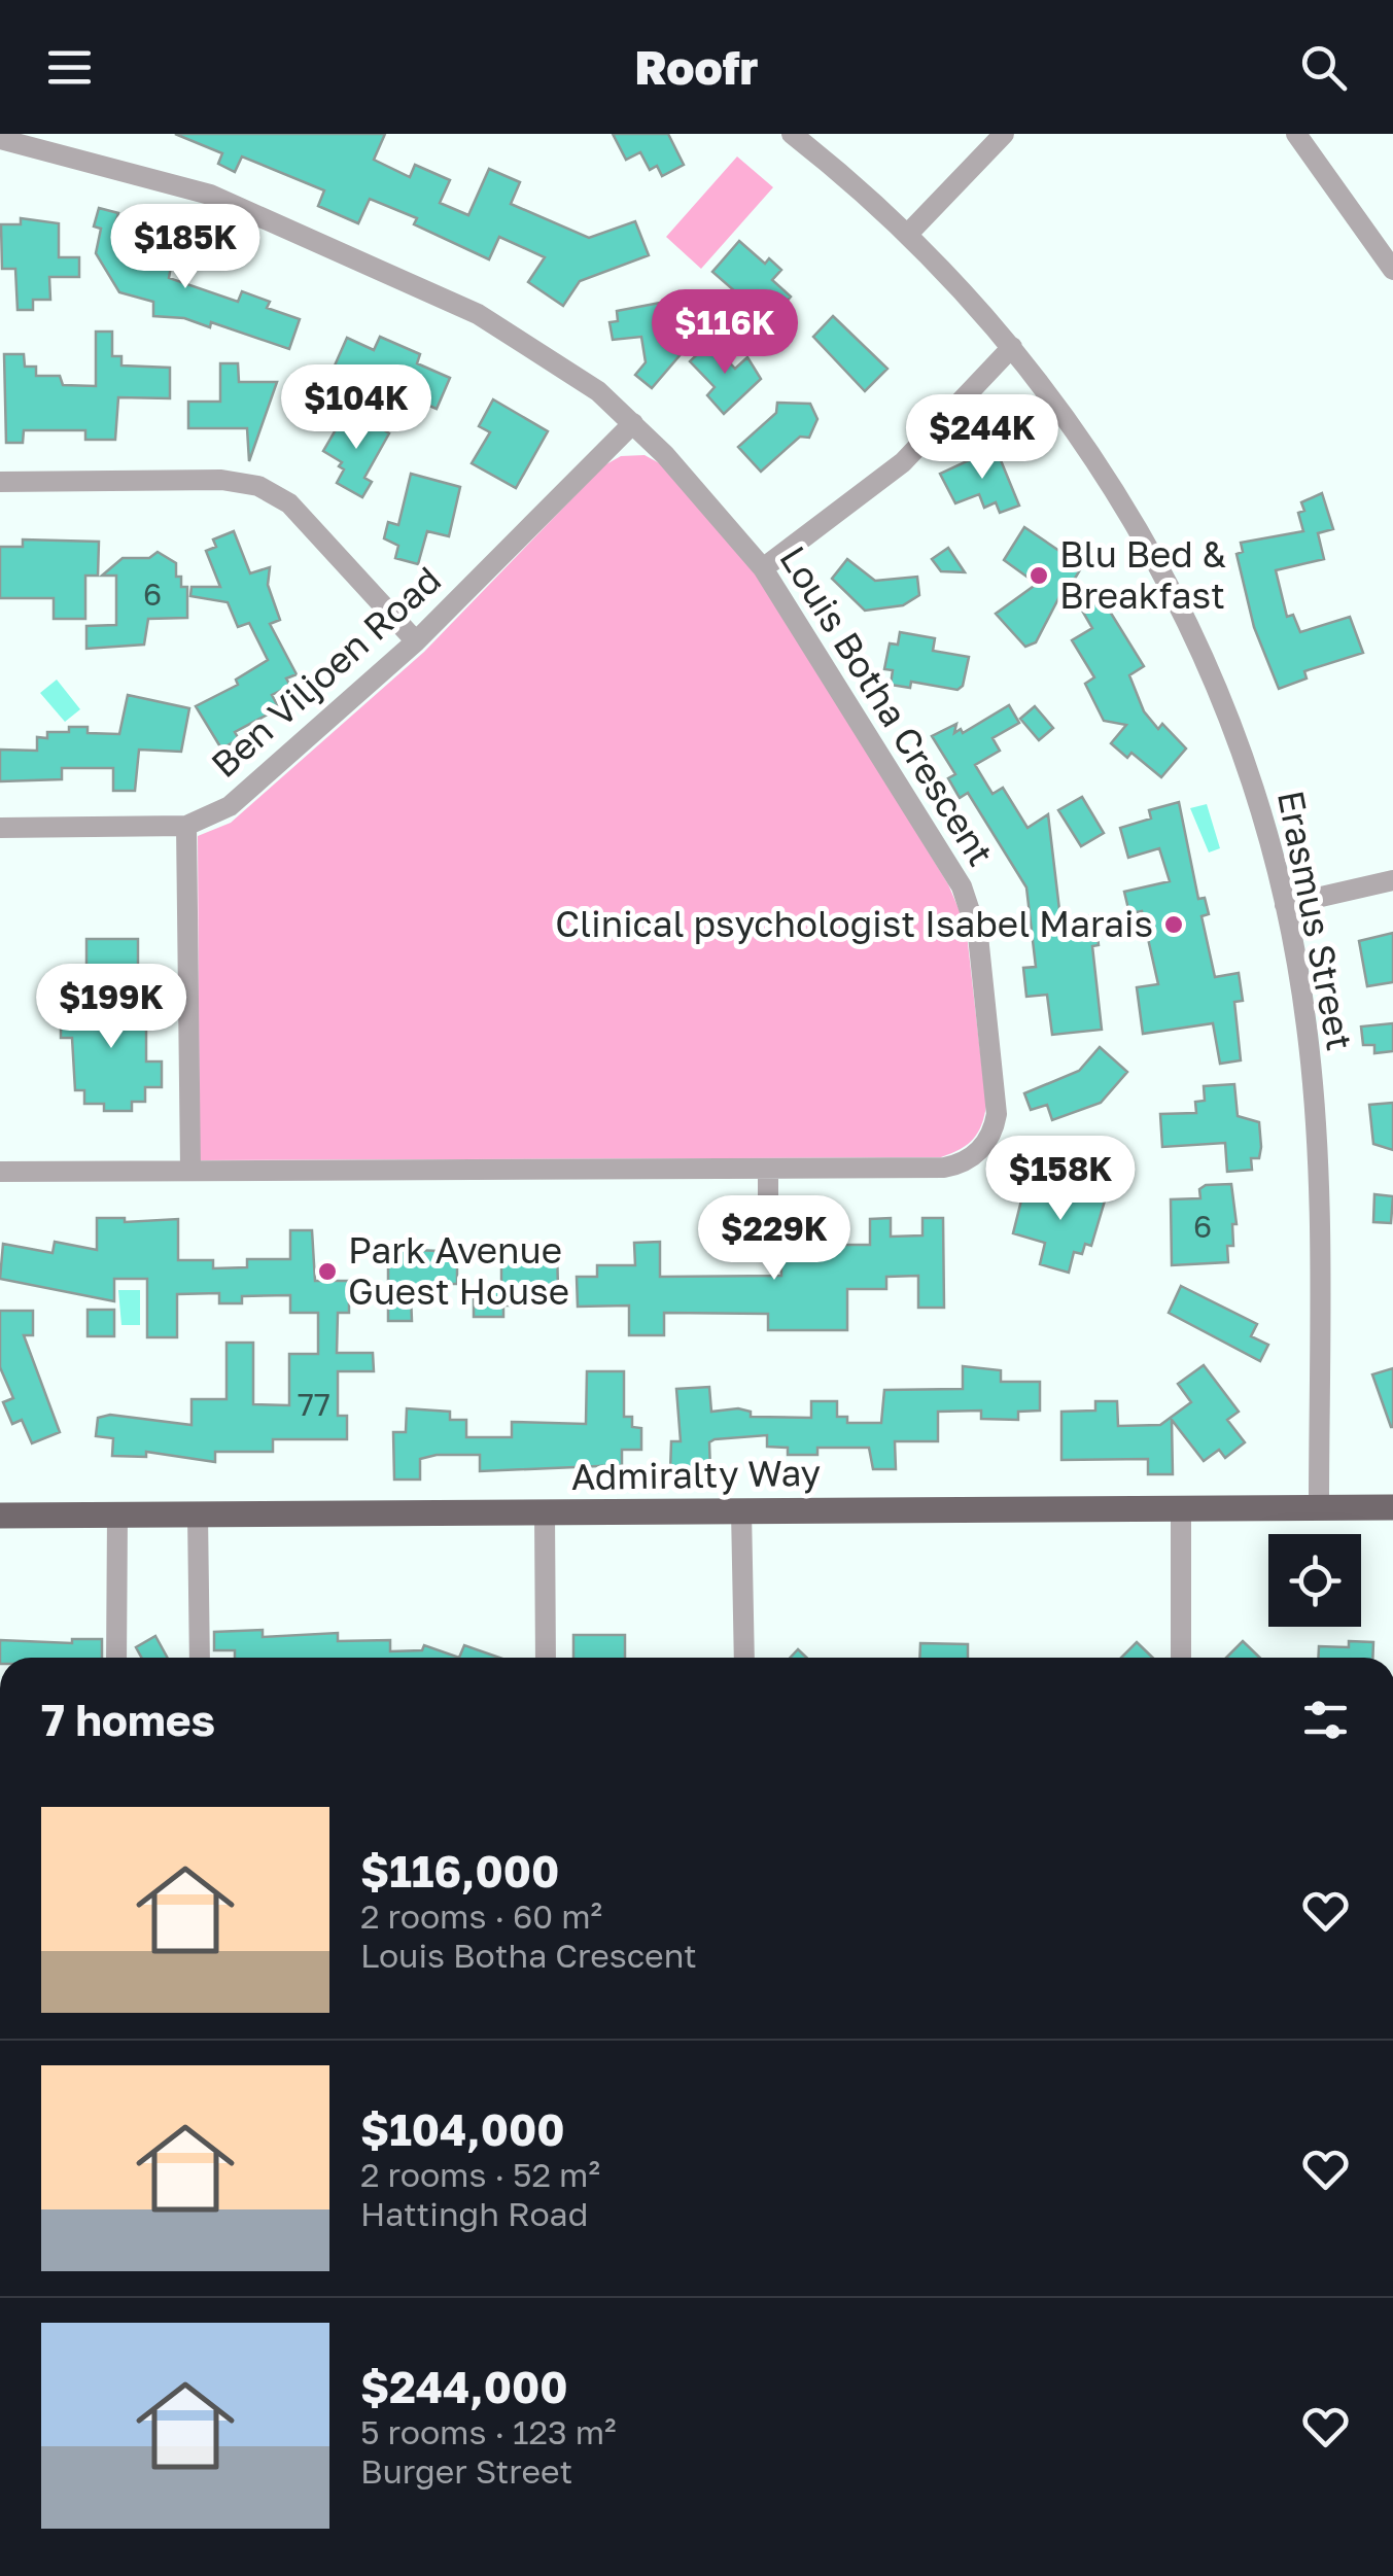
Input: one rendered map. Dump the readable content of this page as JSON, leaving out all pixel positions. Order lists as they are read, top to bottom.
{
  "streets": {
    "main road": ["Admiralty Way"],
    "street": ["Ben Viljoen Road", "Louis Botha Crescent", "Erasmus Street"]
  },
  "crossings": [
    ["Ben Viljoen Road", "Louis Botha Crescent"],
    ["Erasmus Street", "Admiralty Way"]
  ],
  "places": ["Blu Bed & Breakfast", "Clinical psychologist Isabel Marais", "Park Avenue Guest House"],
  "house_numbers": ["6", "6", "77"],
  "page": {
    "header": "Roofr",
    "price": [
      "$185K",
      "$116K",
      "$104K",
      "$244K",
      "$199K",
      "$158K",
      "$229K"
    ],
    "heading": "7 homes",
    "list": [
      {
        "name": "$116,000",
        "note": "2 rooms · 60 m² · Louis Botha Crescent"
      },
      {
        "name": "$104,000",
        "note": "2 rooms · 52 m² · Hattingh Road"
      },
      {
        "name": "$244,000",
        "note": "5 rooms · 123 m² · Burger Street"
      }
    ]
  }
}
